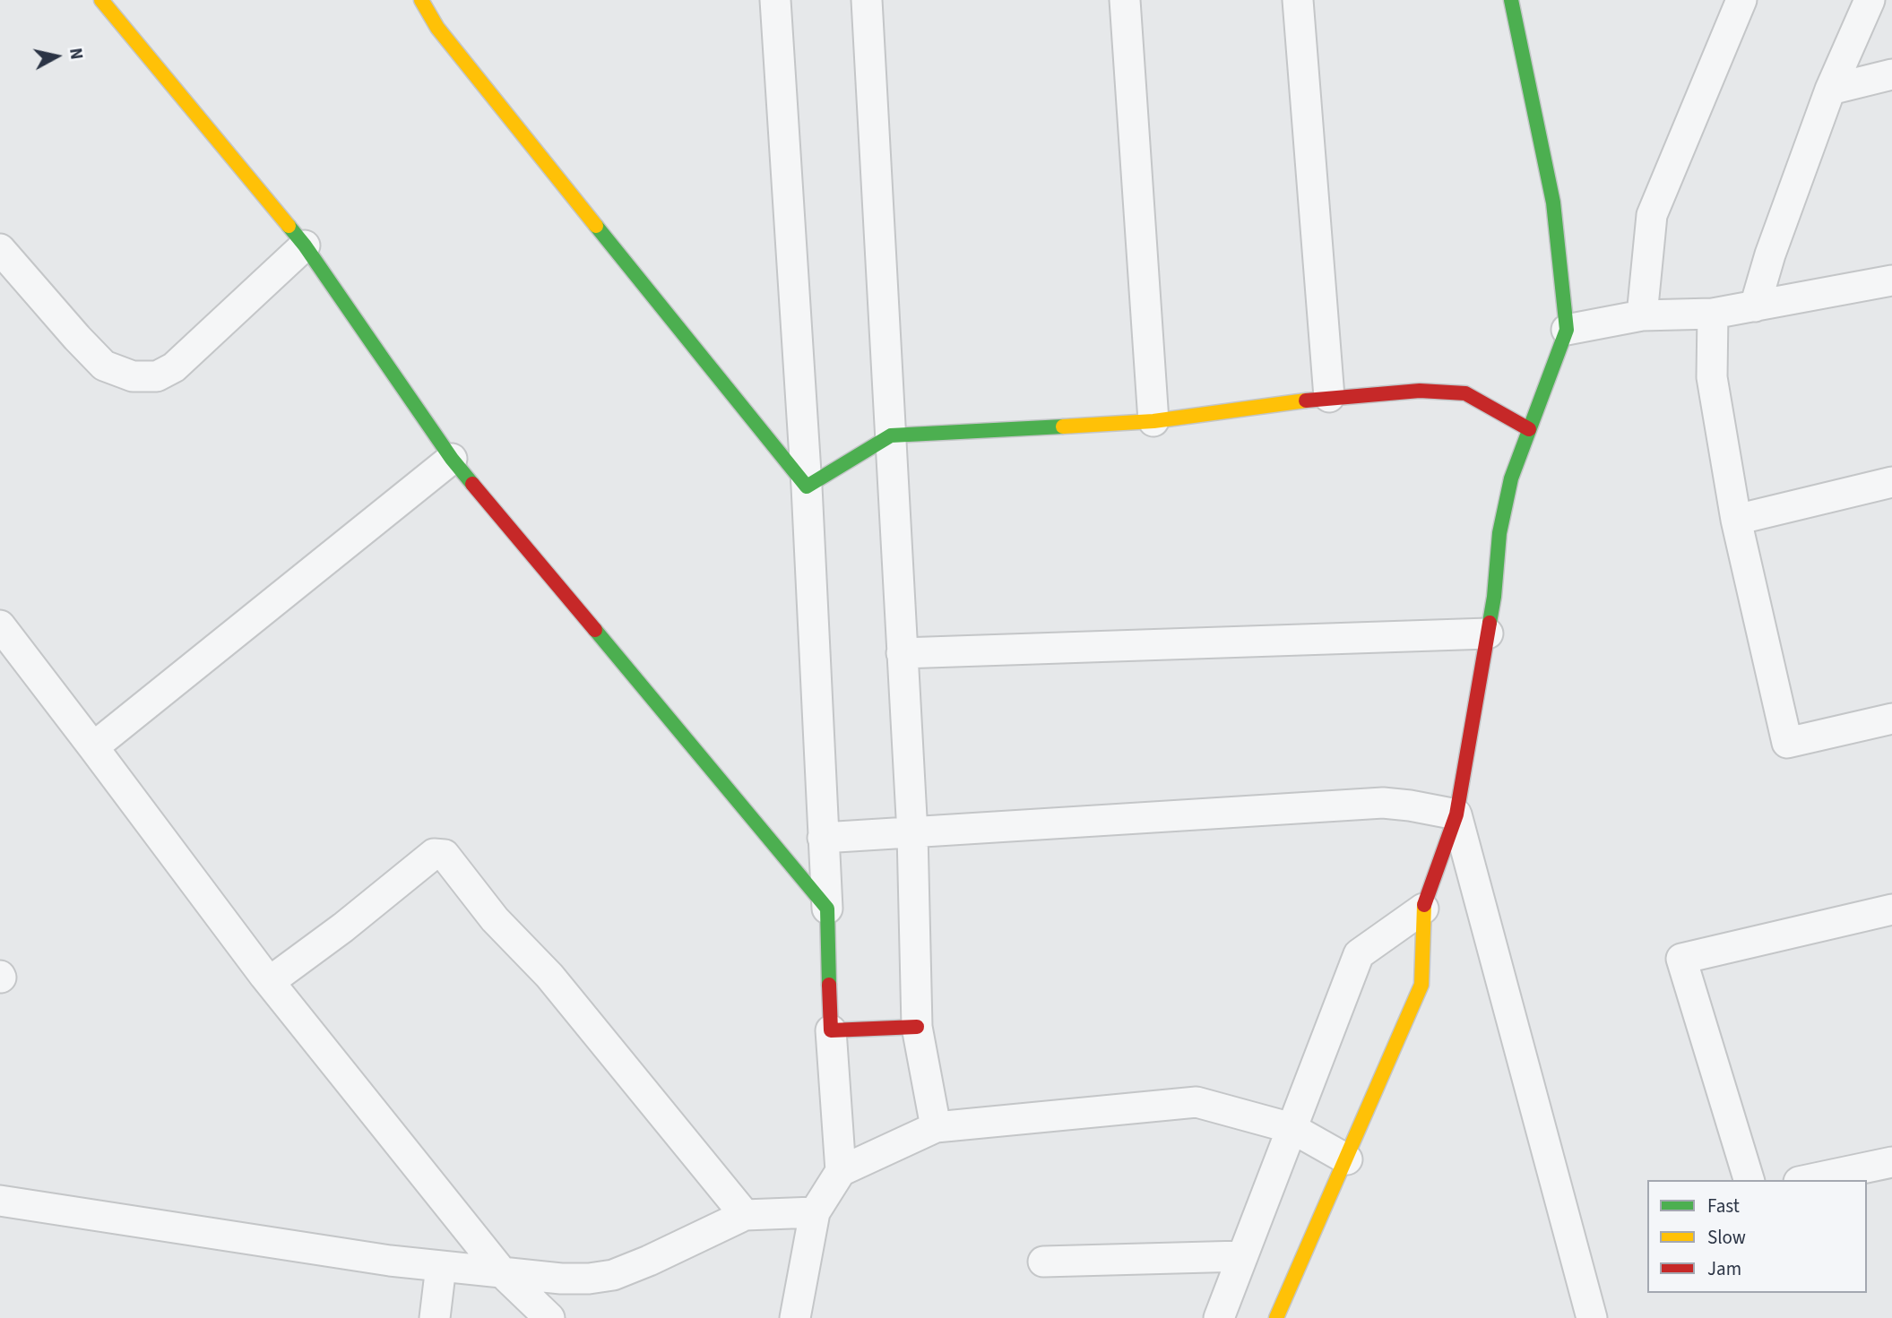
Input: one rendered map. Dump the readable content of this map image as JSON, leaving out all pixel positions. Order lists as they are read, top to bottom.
{
  "legend": ["Fast", "Slow", "Jam"],
  "north": "right"
}
